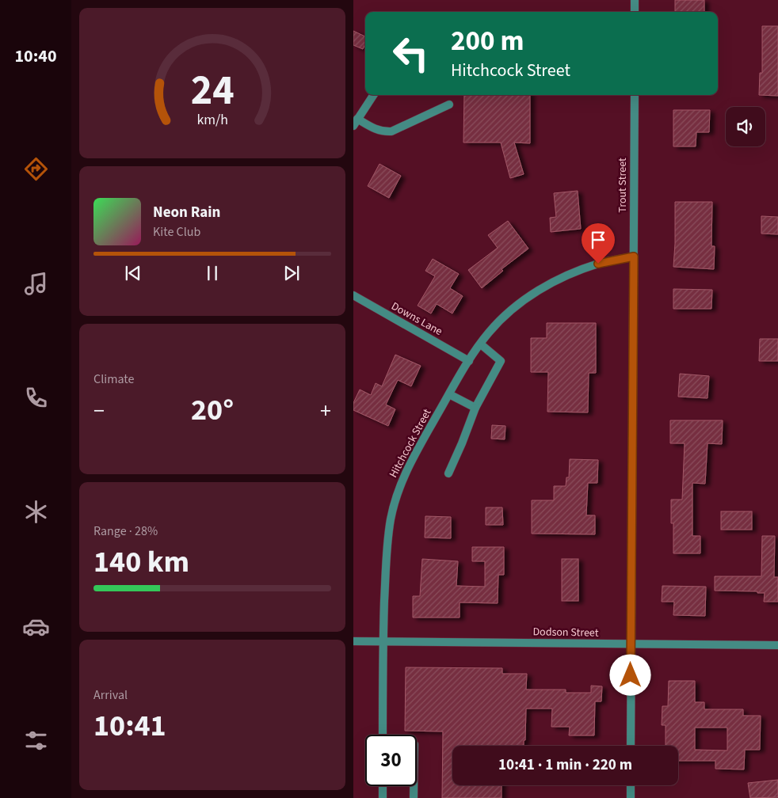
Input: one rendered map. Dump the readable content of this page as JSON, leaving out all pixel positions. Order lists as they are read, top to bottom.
{
  "streets": {
    "street": [
      "Trout Street",
      "Downs Lane",
      "Hitchcock Street",
      "Dodson Street"
    ]
  },
  "crossings": [
    ["Trout Street", "Hitchcock Street"],
    ["Trout Street", "Dodson Street"],
    ["Downs Lane", "Hitchcock Street"],
    ["Hitchcock Street", "Dodson Street"]
  ],
  "page": {
    "tabs": "10:40",
    "turn": ["200 m", "Hitchcock Street"],
    "song": ["Neon Rain", "Kite Club"],
    "tile": [
      "Climate",
      ["Range · 28%", "140 km"],
      ["Arrival", "10:41"]
    ],
    "heat": ["−", "20°", "+"],
    "limit": "30",
    "trip": "10:41 · 1 min · 220 m",
    "gauge": ["24", "km/h"]
  }
}
